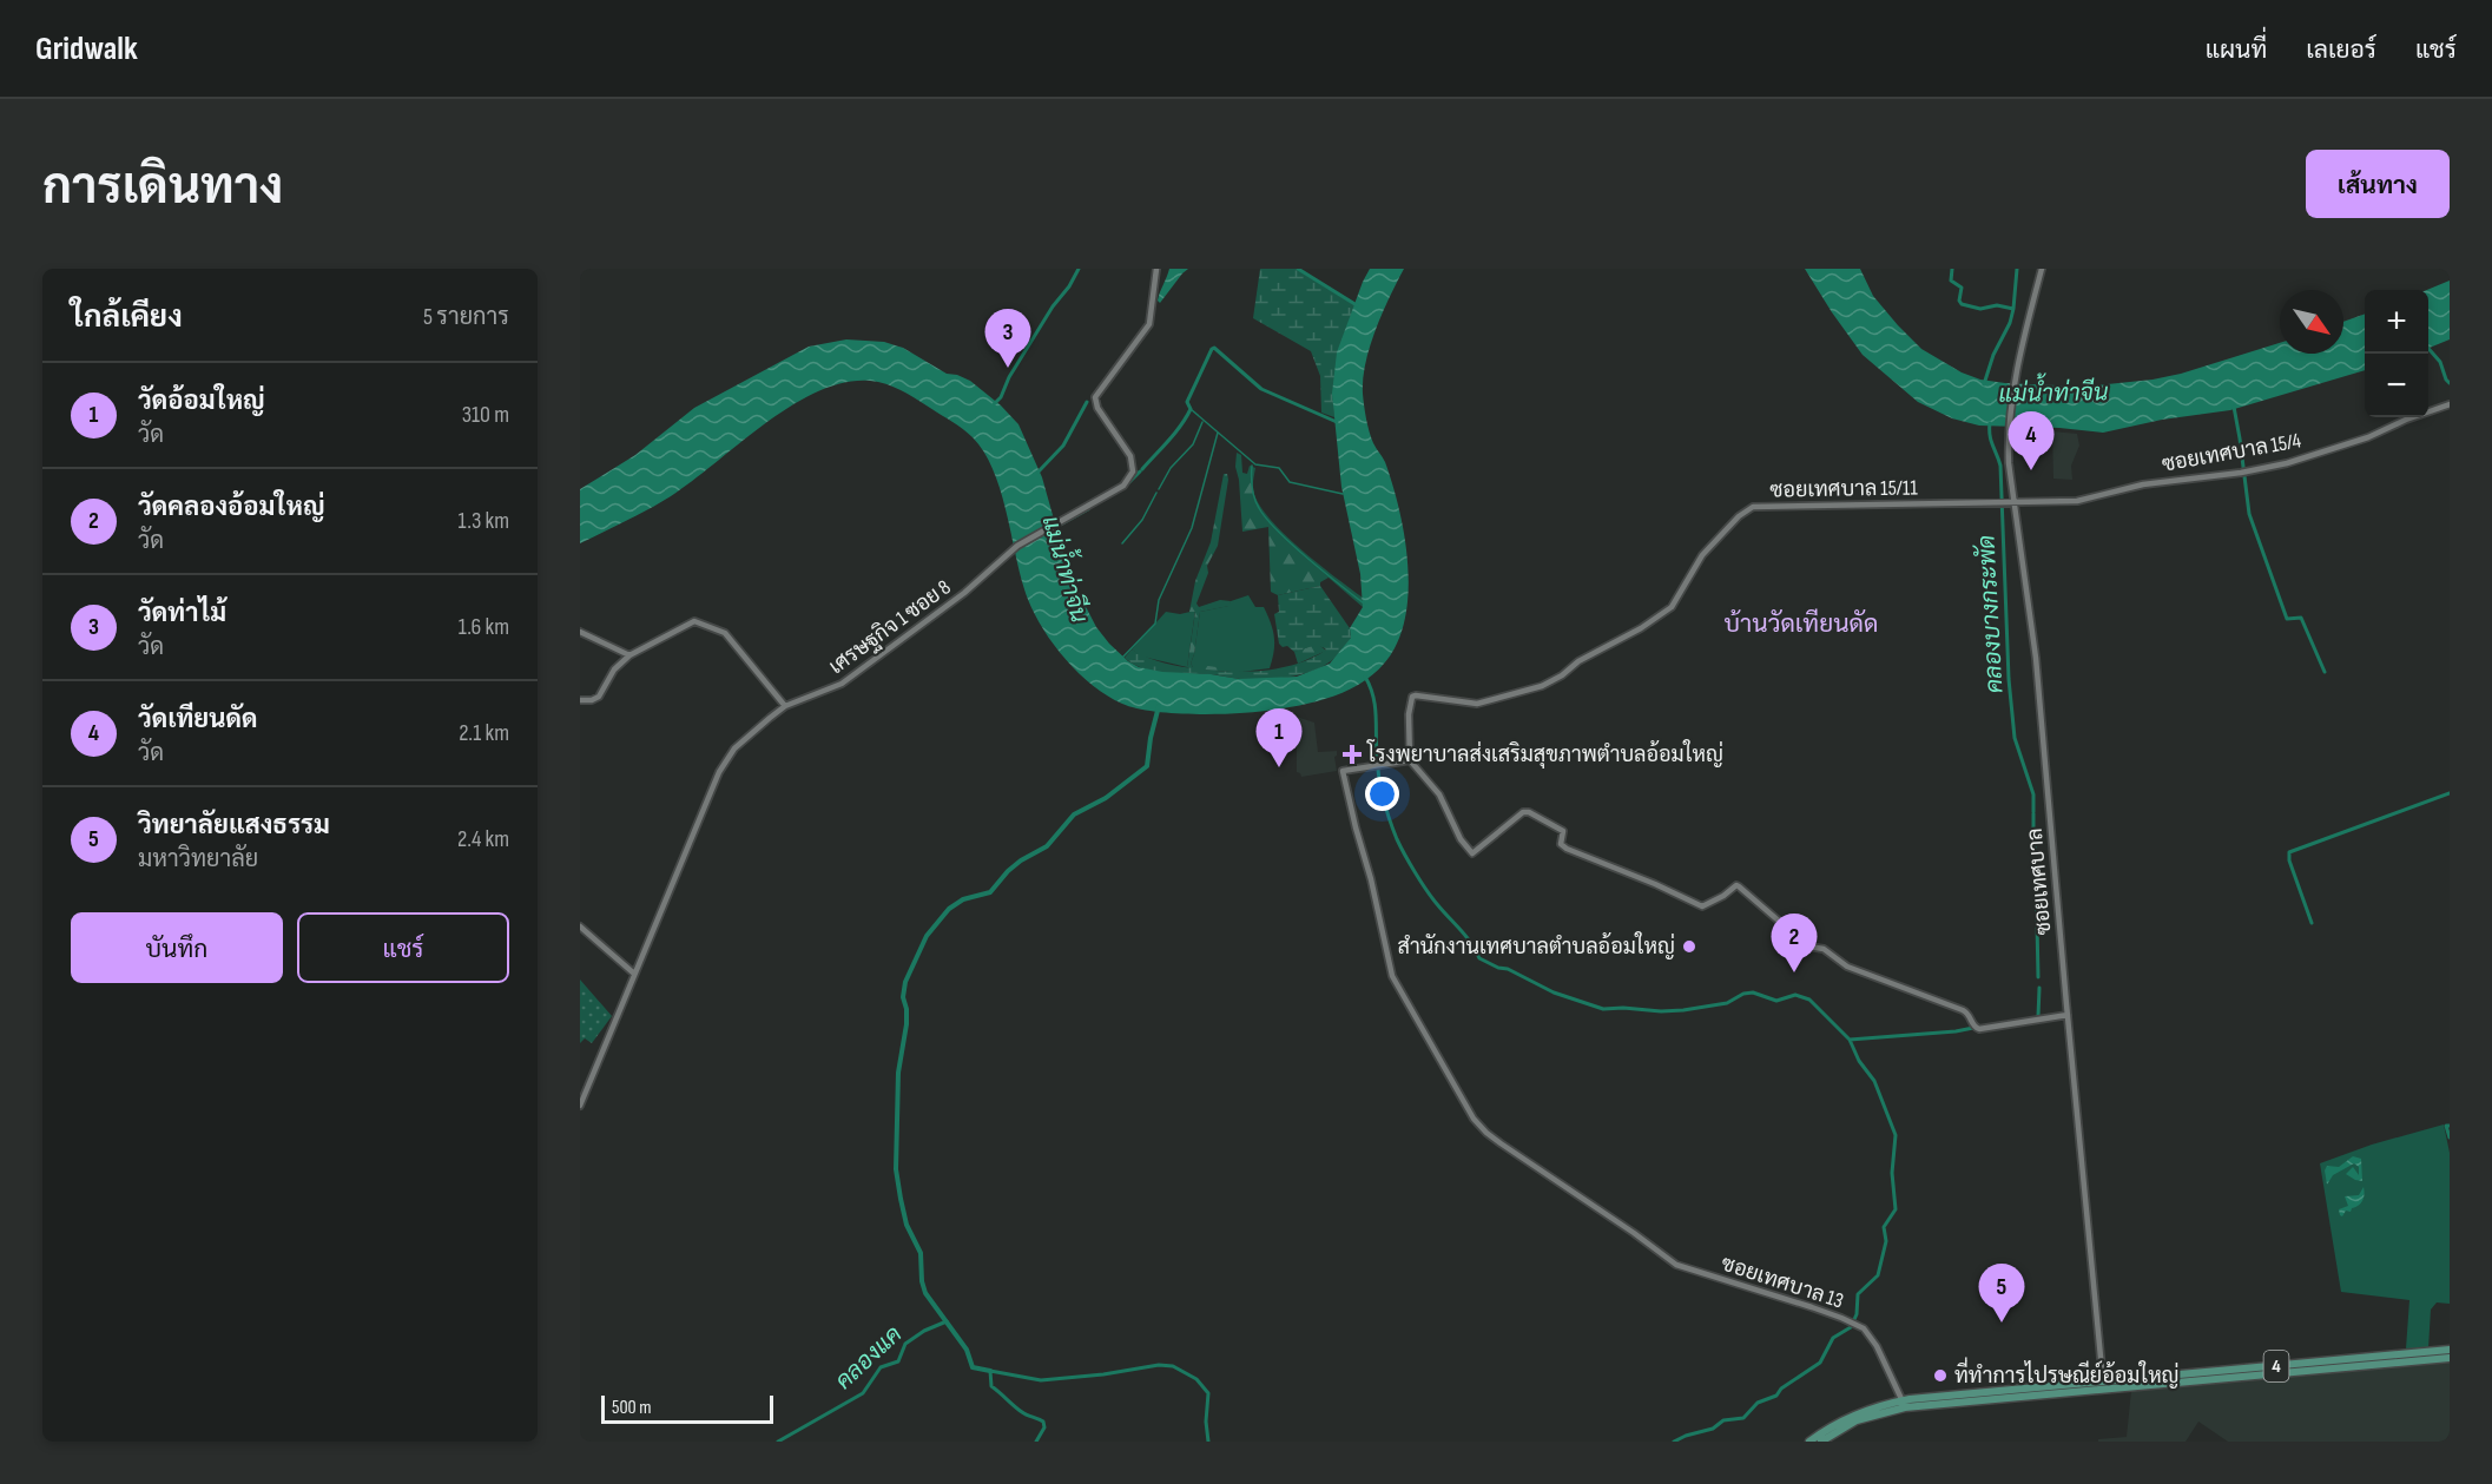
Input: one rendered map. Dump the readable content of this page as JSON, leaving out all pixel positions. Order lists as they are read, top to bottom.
{
  "streets": {
    "main road": ["4"],
    "street": [
      "ซอยเทศบาล 15/4",
      "ซอยเทศบาล 15/11",
      "เศรษฐกิจ 1 ซอย 8",
      "ซอยเทศบาล",
      "ซอยเทศบาล 13"
    ]
  },
  "crossings": [
    ["ซอยเทศบาล 15/4", "ซอยเทศบาล 15/11"],
    ["ซอยเทศบาล 15/4", "ซอยเทศบาล"],
    ["ซอยเทศบาล 15/11", "ซอยเทศบาล"],
    ["ซอยเทศบาล 15/11", "ซอยเทศบาล 13"],
    ["ซอยเทศบาล", "4"],
    ["ซอยเทศบาล 13", "4"]
  ],
  "districts": ["บ้านวัดเทียนดัด"],
  "water": ["แม่น้ำท่าจีน", "คลองบางกระพัด", "คลองแค"],
  "places": {
    "health": ["โรงพยาบาลส่งเสริมสุขภาพตำบลอ้อมใหญ่"],
    "other": ["สำนักงานเทศบาลตำบลอ้อมใหญ่", "ที่ทำการไปรษณีย์อ้อมใหญ่"]
  },
  "scale_bar": "500 m",
  "north": "bottom right",
  "page": {
    "header": "Gridwalk",
    "nav": ["แผนที่", "เลเยอร์", "แชร์"],
    "title": "การเดินทาง",
    "buttons": [
      "เส้นทาง",
      ["บันทึก", "แชร์"]
    ],
    "heading": ["ใกล้เคียง", "5 รายการ"],
    "map_buttons": ["+", "−"],
    "pins": [
      "3",
      "4",
      "1",
      "2",
      "5"
    ],
    "list": [
      {
        "mark": "1",
        "name": "วัดอ้อมใหญ่",
        "note": "วัด",
        "value": "310 m"
      },
      {
        "mark": "2",
        "name": "วัดคลองอ้อมใหญ่",
        "note": "วัด",
        "value": "1.3 km"
      },
      {
        "mark": "3",
        "name": "วัดท่าไม้",
        "note": "วัด",
        "value": "1.6 km"
      },
      {
        "mark": "4",
        "name": "วัดเทียนดัด",
        "note": "วัด",
        "value": "2.1 km"
      },
      {
        "mark": "5",
        "name": "วิทยาลัยแสงธรรม",
        "note": "มหาวิทยาลัย",
        "value": "2.4 km"
      }
    ],
    "scale": "500 m"
  }
}
